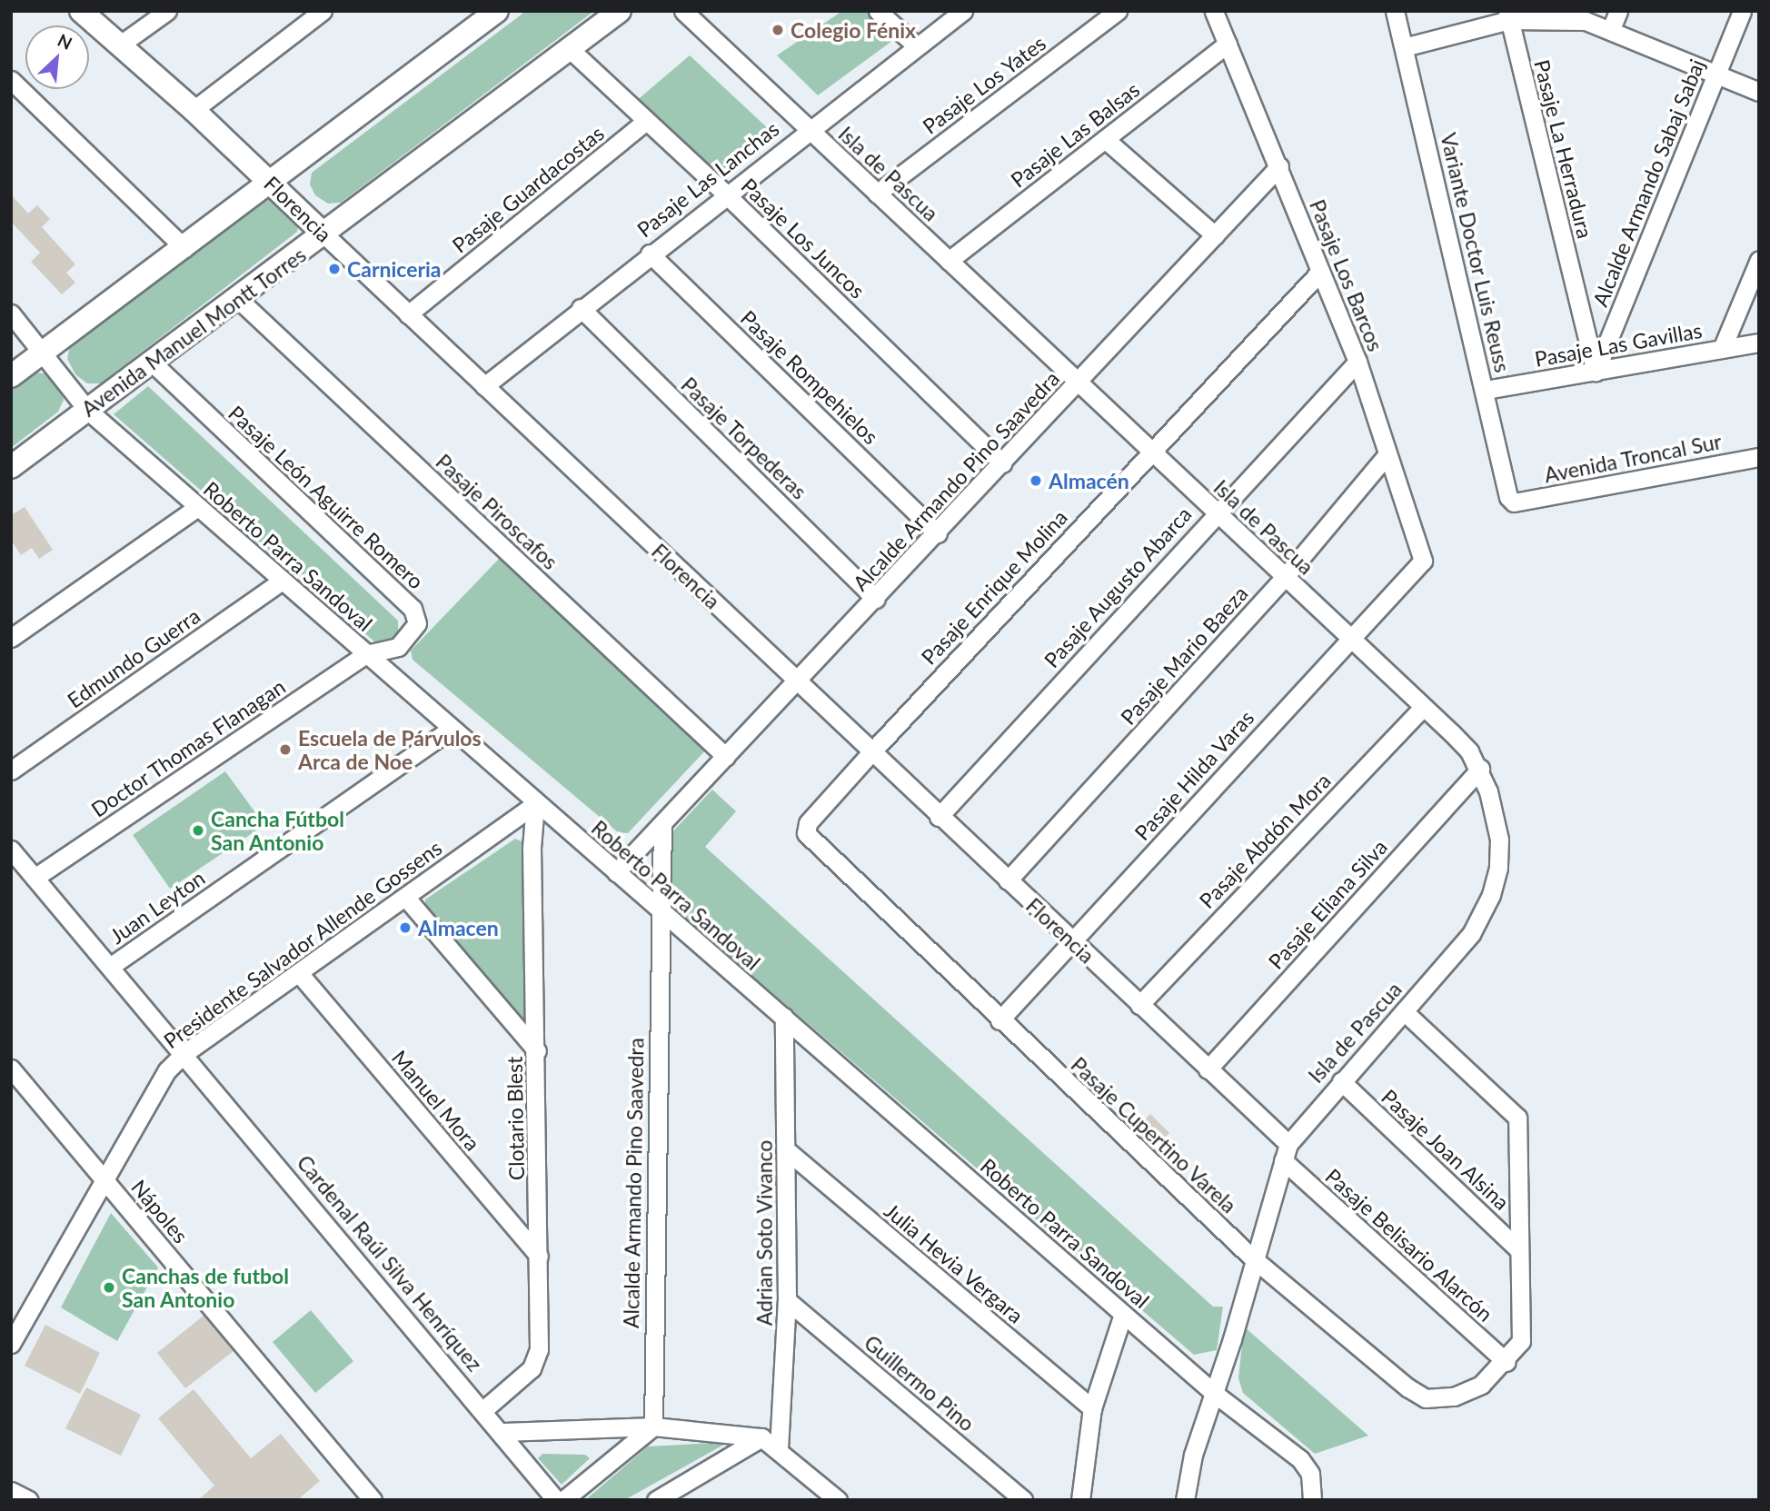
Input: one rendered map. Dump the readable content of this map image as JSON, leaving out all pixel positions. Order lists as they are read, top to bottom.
{
  "streets": {
    "street": [
      "Pasaje Los Yates",
      "Pasaje Las Balsas",
      "Pasaje La Herradura",
      "Isla de Pascua",
      "Pasaje Las Lanchas",
      "Alcalde Armando Sabaj Sabaj",
      "Pasaje Guardacostas",
      "Florencia",
      "Pasaje Los Juncos",
      "Variante Doctor Luis Reuss",
      "Pasaje Los Barcos",
      "Avenida Manuel Montt Torres",
      "Pasaje Las Gavillas",
      "Pasaje Rompehielos",
      "Pasaje Torpederas",
      "Avenida Troncal Sur",
      "Alcalde Armando Pino Saavedra",
      "Pasaje León Aguirre Romero",
      "Pasaje Piroscafos",
      "Roberto Parra Sandoval",
      "Pasaje Enrique Molina",
      "Pasaje Augusto Abarca",
      "Pasaje Mario Baeza",
      "Edmundo Guerra",
      "Doctor Thomas Flanagan",
      "Pasaje Hilda Varas",
      "Pasaje Abdón Mora",
      "Pasaje Eliana Silva",
      "Juan Leyton",
      "Presidente Salvador Allende Gossens",
      "Manuel Mora",
      "Clotario Blest",
      "Pasaje Cupertino Varela",
      "Pasaje Joan Alsina",
      "Nápoles",
      "Adrian Soto Vivanco",
      "Pasaje Belisario Alarcón",
      "Cardenal Raúl Silva Henríquez",
      "Julia Hevia Vergara",
      "Guillermo Pino"
    ]
  },
  "crossings": [
    ["Pasaje Los Yates", "Isla de Pascua"],
    ["Pasaje Las Balsas", "Isla de Pascua"],
    ["Pasaje Las Balsas", "Pasaje Los Barcos"],
    ["Pasaje La Herradura", "Alcalde Armando Sabaj Sabaj"],
    ["Pasaje La Herradura", "Pasaje Las Gavillas"],
    ["Isla de Pascua", "Pasaje Las Lanchas"],
    ["Isla de Pascua", "Florencia"],
    ["Isla de Pascua", "Alcalde Armando Pino Saavedra"],
    ["Isla de Pascua", "Pasaje Enrique Molina"],
    ["Isla de Pascua", "Pasaje Augusto Abarca"],
    ["Isla de Pascua", "Pasaje Mario Baeza"],
    ["Isla de Pascua", "Pasaje Hilda Varas"],
    ["Isla de Pascua", "Pasaje Abdón Mora"],
    ["Isla de Pascua", "Pasaje Eliana Silva"],
    ["Isla de Pascua", "Pasaje Joan Alsina"],
    ["Isla de Pascua", "Pasaje Belisario Alarcón"],
    ["Pasaje Las Lanchas", "Florencia"],
    ["Pasaje Las Lanchas", "Pasaje Los Juncos"],
    ["Pasaje Las Lanchas", "Pasaje Rompehielos"],
    ["Pasaje Las Lanchas", "Pasaje Torpederas"],
    ["Alcalde Armando Sabaj Sabaj", "Pasaje Las Gavillas"],
    ["Pasaje Guardacostas", "Florencia"],
    ["Pasaje Guardacostas", "Pasaje Los Juncos"],
    ["Florencia", "Avenida Manuel Montt Torres"],
    ["Florencia", "Alcalde Armando Pino Saavedra"],
    ["Florencia", "Pasaje Enrique Molina"],
    ["Florencia", "Pasaje Augusto Abarca"],
    ["Florencia", "Pasaje Mario Baeza"],
    ["Florencia", "Pasaje Hilda Varas"],
    ["Florencia", "Pasaje Abdón Mora"],
    ["Florencia", "Pasaje Eliana Silva"],
    ["Florencia", "Pasaje Belisario Alarcón"],
    ["Pasaje Los Juncos", "Avenida Manuel Montt Torres"],
    ["Pasaje Los Juncos", "Alcalde Armando Pino Saavedra"],
    ["Variante Doctor Luis Reuss", "Pasaje Las Gavillas"],
    ["Variante Doctor Luis Reuss", "Avenida Troncal Sur"],
    ["Pasaje Los Barcos", "Alcalde Armando Pino Saavedra"],
    ["Pasaje Los Barcos", "Pasaje Enrique Molina"],
    ["Pasaje Los Barcos", "Pasaje Augusto Abarca"],
    ["Pasaje Los Barcos", "Pasaje Mario Baeza"],
    ["Pasaje Los Barcos", "Pasaje Hilda Varas"],
    ["Avenida Manuel Montt Torres", "Pasaje León Aguirre Romero"],
    ["Avenida Manuel Montt Torres", "Pasaje Piroscafos"],
    ["Avenida Manuel Montt Torres", "Roberto Parra Sandoval"],
    ["Pasaje Rompehielos", "Alcalde Armando Pino Saavedra"],
    ["Pasaje Torpederas", "Alcalde Armando Pino Saavedra"],
    ["Alcalde Armando Pino Saavedra", "Pasaje Piroscafos"],
    ["Alcalde Armando Pino Saavedra", "Roberto Parra Sandoval"],
    ["Pasaje León Aguirre Romero", "Roberto Parra Sandoval"],
    ["Pasaje León Aguirre Romero", "Doctor Thomas Flanagan"],
    ["Roberto Parra Sandoval", "Edmundo Guerra"],
    ["Roberto Parra Sandoval", "Doctor Thomas Flanagan"],
    ["Roberto Parra Sandoval", "Juan Leyton"],
    ["Roberto Parra Sandoval", "Presidente Salvador Allende Gossens"],
    ["Roberto Parra Sandoval", "Clotario Blest"],
    ["Roberto Parra Sandoval", "Adrian Soto Vivanco"],
    ["Pasaje Enrique Molina", "Pasaje Cupertino Varela"],
    ["Doctor Thomas Flanagan", "Cardenal Raúl Silva Henríquez"],
    ["Pasaje Hilda Varas", "Pasaje Cupertino Varela"],
    ["Juan Leyton", "Cardenal Raúl Silva Henríquez"],
    ["Presidente Salvador Allende Gossens", "Manuel Mora"],
    ["Presidente Salvador Allende Gossens", "Clotario Blest"],
    ["Presidente Salvador Allende Gossens", "Nápoles"],
    ["Presidente Salvador Allende Gossens", "Cardenal Raúl Silva Henríquez"],
    ["Manuel Mora", "Clotario Blest"],
    ["Clotario Blest", "Cardenal Raúl Silva Henríquez"],
    ["Pasaje Cupertino Varela", "Pasaje Belisario Alarcón"],
    ["Adrian Soto Vivanco", "Julia Hevia Vergara"],
    ["Adrian Soto Vivanco", "Guillermo Pino"]
  ],
  "places": [
    "Colegio Fénix",
    "Carniceria",
    "Almacén",
    "Escuela de Párvulos Arca de Noe",
    "Cancha Fútbol San Antonio",
    "Almacen",
    "Canchas de futbol San Antonio"
  ],
  "north": "top right"
}
